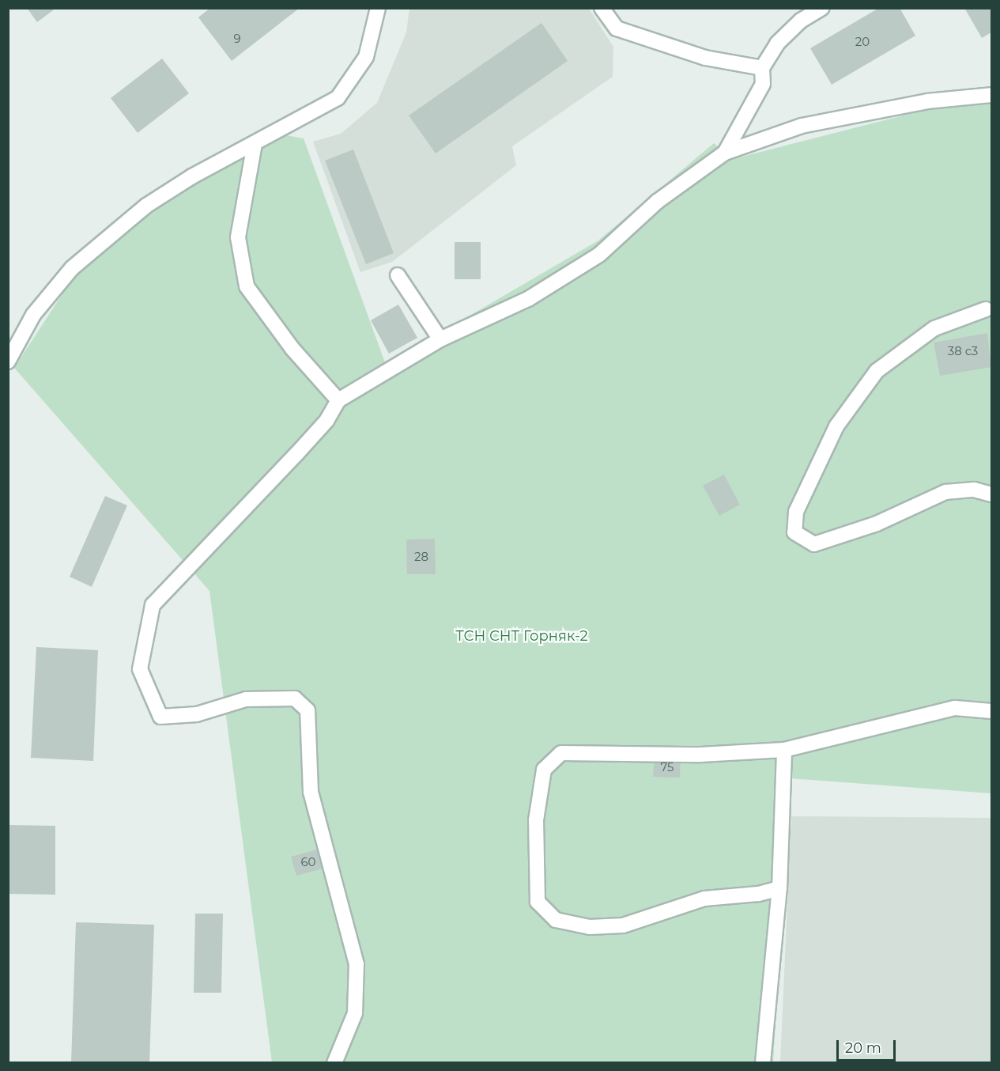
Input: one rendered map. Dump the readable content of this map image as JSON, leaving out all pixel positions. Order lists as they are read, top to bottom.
{
  "parks": ["ТСН СНТ Горняк-2"],
  "house_numbers": [
    "9",
    "20",
    "38 с3",
    "28",
    "75",
    "60"
  ],
  "scale_bar": "20 m"
}
